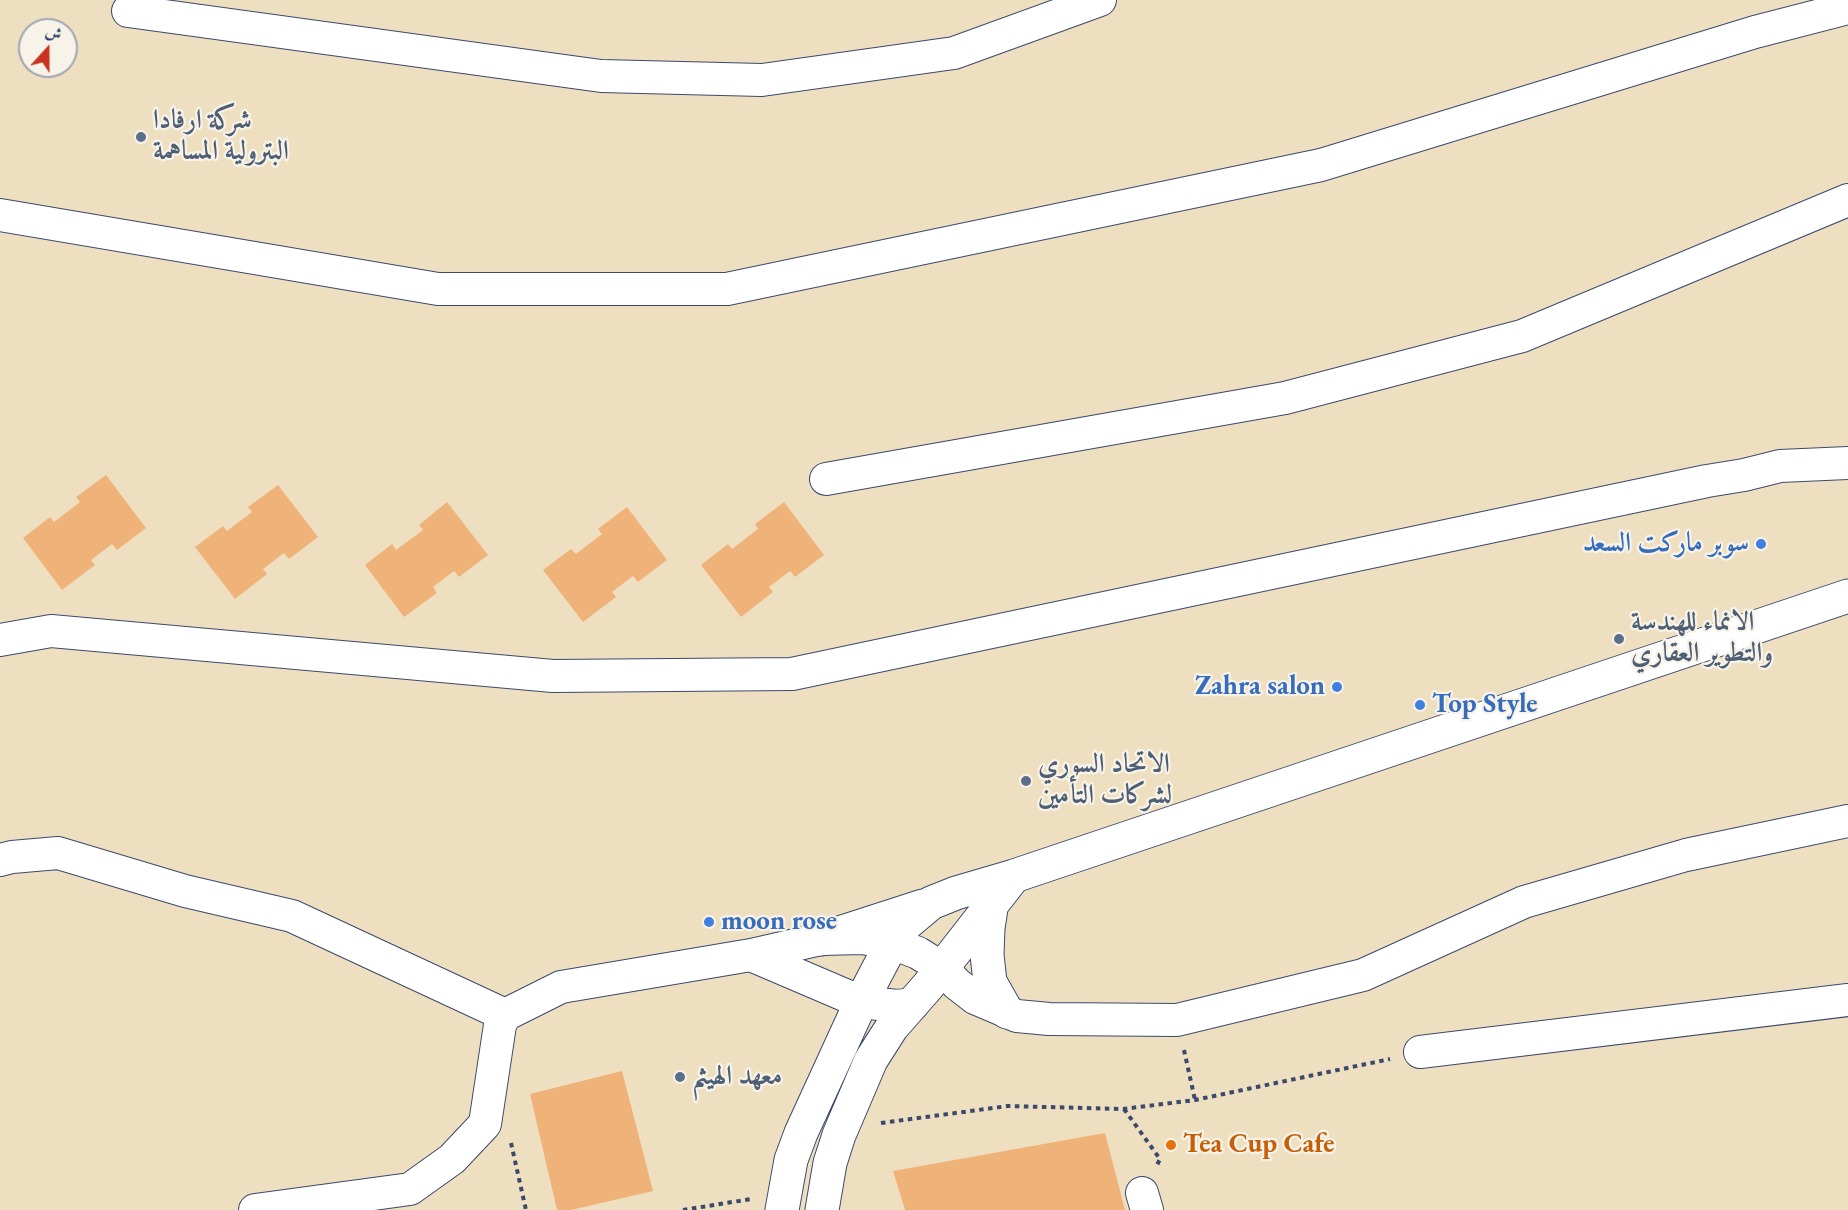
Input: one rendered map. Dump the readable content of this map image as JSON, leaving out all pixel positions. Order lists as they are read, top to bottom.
{
  "places": [
    "شركة ارفادا البترولية المساهمة",
    "سوبر ماركت السعد",
    "الانماء للهندسة والتطوير العقاري",
    "Zahra salon",
    "Top Style",
    "الاتحاد السوري لشركات التأمين",
    "moon rose",
    "معهد الهيثم",
    "Tea Cup Cafe"
  ],
  "north": "top"
}
